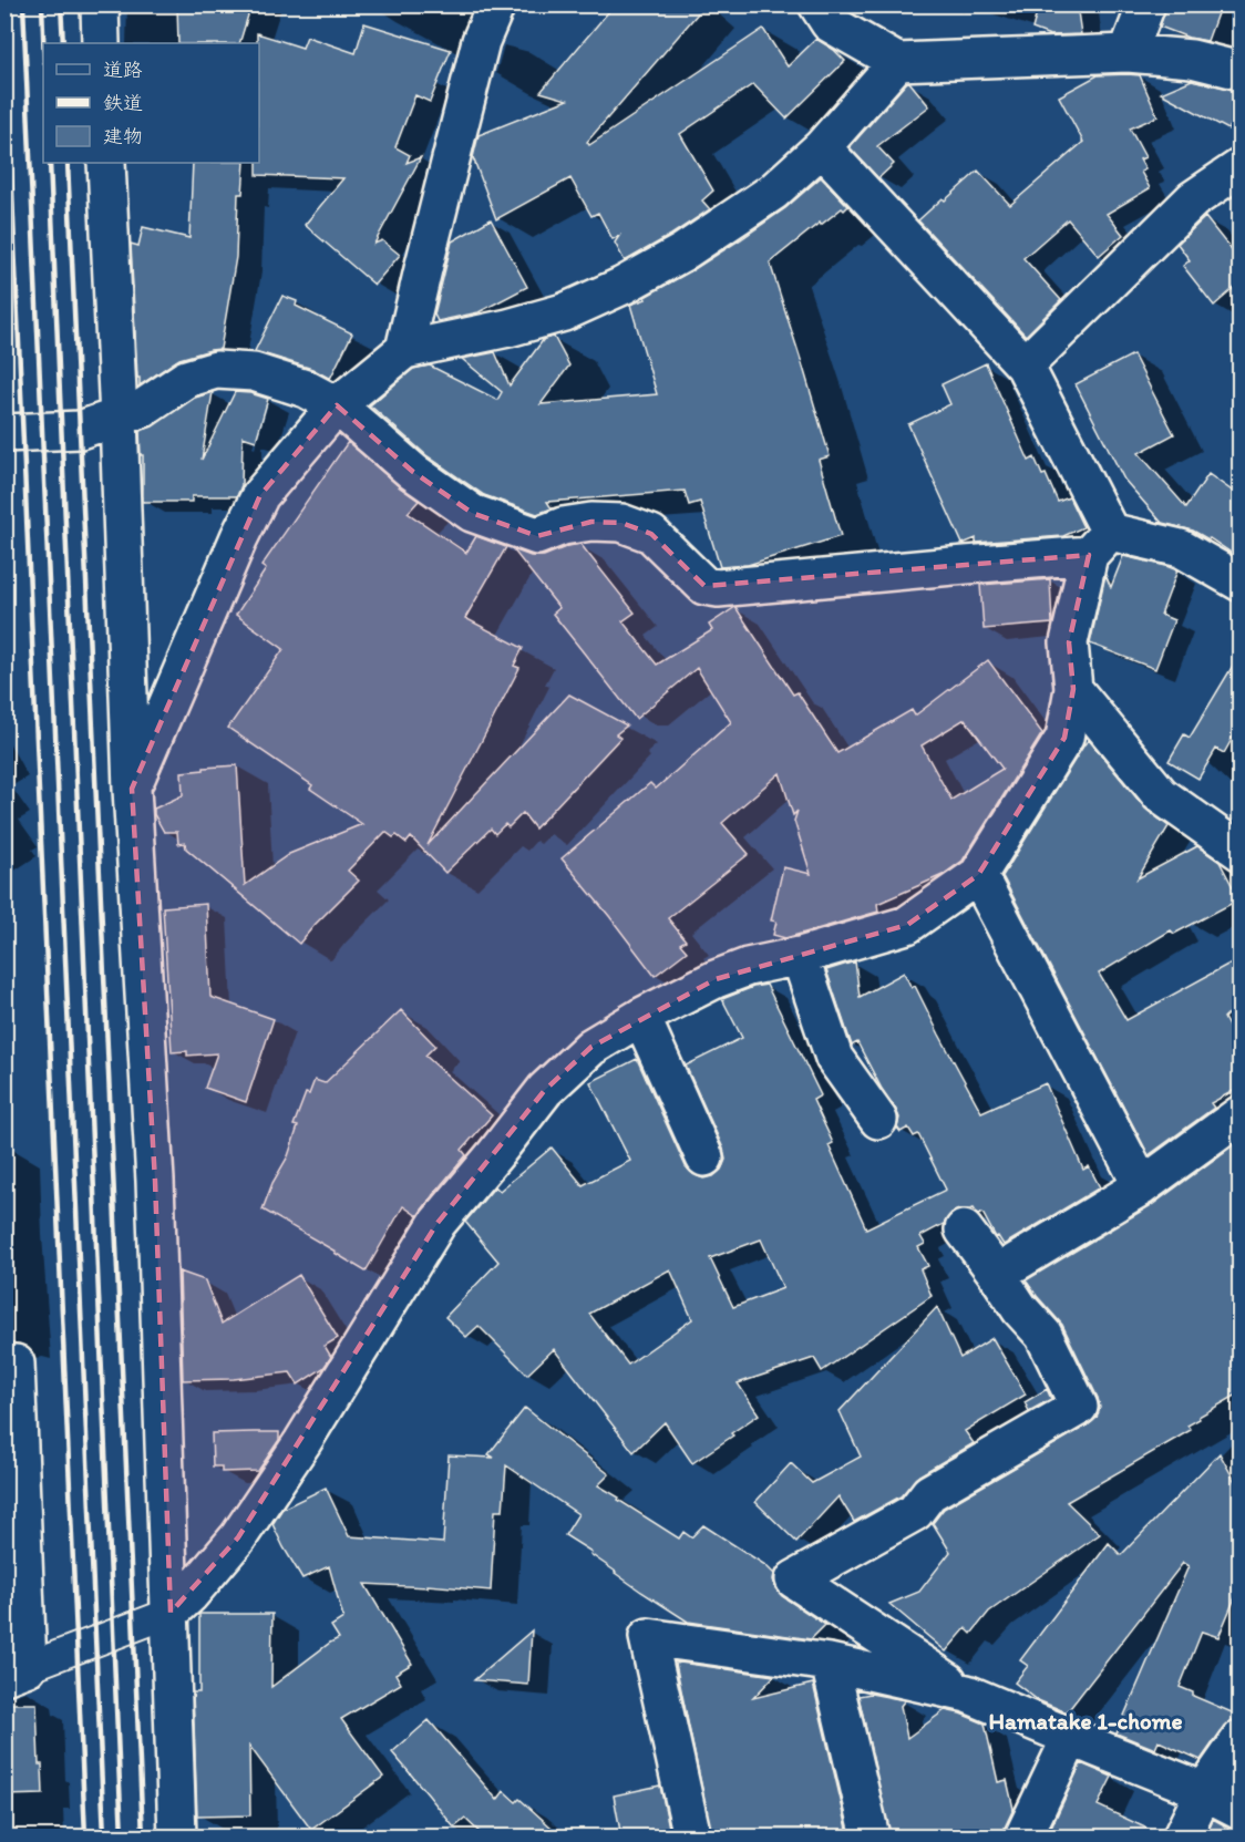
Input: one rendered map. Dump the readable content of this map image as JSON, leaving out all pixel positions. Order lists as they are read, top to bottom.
{
  "districts": ["Hamatake 1-chome"],
  "legend": ["道路", "鉄道", "建物"]
}
